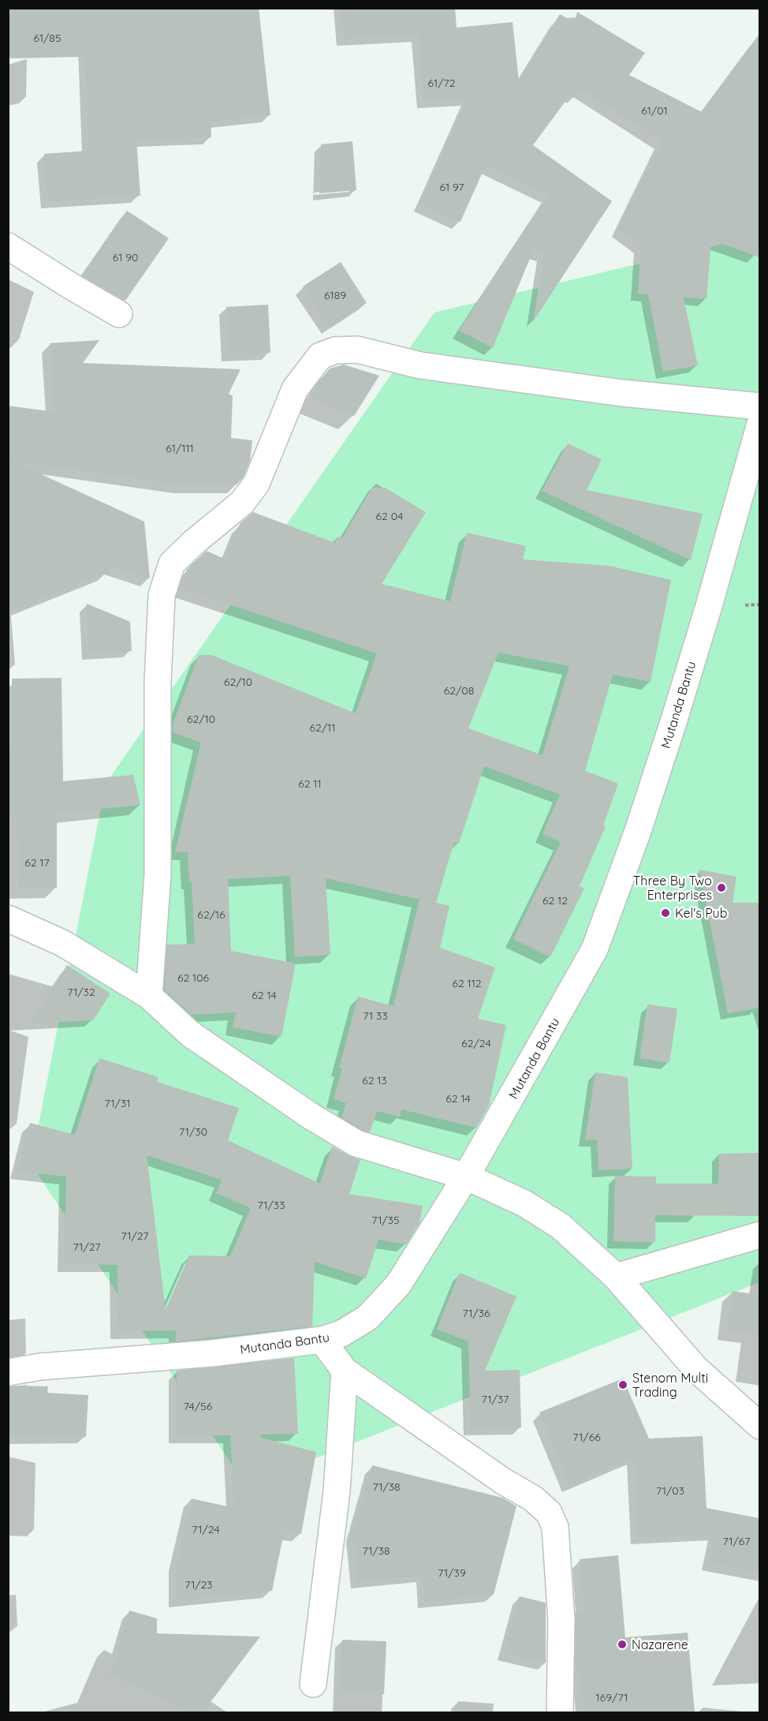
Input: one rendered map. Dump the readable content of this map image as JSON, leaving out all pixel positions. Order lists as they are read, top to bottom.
{
  "streets": {
    "street": ["Mutanda Bantu"]
  },
  "places": [
    "Three By Two Enterprises",
    "Kel's Pub",
    "Stenom Multi Trading",
    "Nazarene"
  ],
  "house_numbers": [
    "61/85",
    "61/72",
    "61/01",
    "61 97",
    "61 90",
    "6189",
    "61/111",
    "62 04",
    "62/10",
    "62/08",
    "62/10",
    "62/11",
    "62 11",
    "62 17",
    "62 12",
    "62/16",
    "62 106",
    "62 112",
    "71/32",
    "62 14",
    "71 33",
    "62/24",
    "62 13",
    "62 14",
    "71/31",
    "71/30",
    "71/33",
    "71/35",
    "71/27",
    "71/27",
    "71/36",
    "71/37",
    "74/56",
    "71/66",
    "71/38",
    "71/03",
    "71/24",
    "71/67",
    "71/38",
    "71/39",
    "71/23",
    "169/71"
  ]
}
